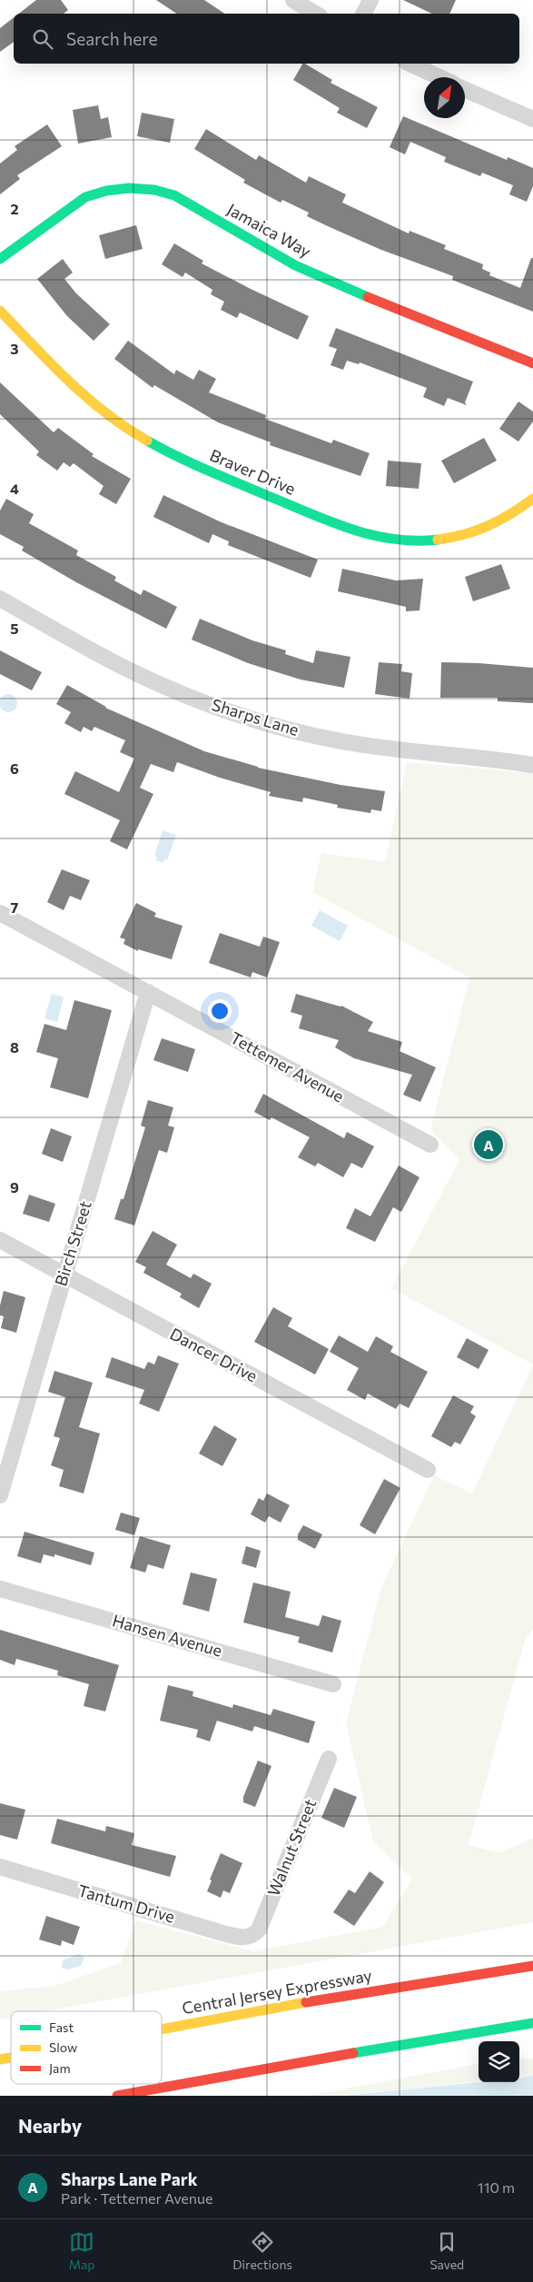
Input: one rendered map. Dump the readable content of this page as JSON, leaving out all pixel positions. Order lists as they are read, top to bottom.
{
  "streets": {
    "main road": ["Jamaica Way", "Braver Drive", "Central Jersey Expressway"],
    "street": [
      "Sharps Lane",
      "Tettemer Avenue",
      "Birch Street",
      "Dancer Drive",
      "Hansen Avenue",
      "Walnut Street",
      "Tantum Drive"
    ]
  },
  "crossings": [
    ["Tettemer Avenue", "Birch Street"],
    ["Birch Street", "Dancer Drive"],
    ["Walnut Street", "Tantum Drive"]
  ],
  "legend": ["Fast", "Slow", "Jam"],
  "north": "top right",
  "page": {
    "search": "Search here",
    "pins": "A",
    "heading": "Nearby",
    "list": [
      {
        "mark": "A",
        "name": "Sharps Lane Park",
        "note": "Park · Tettemer Avenue",
        "value": "110 m"
      }
    ],
    "nav": ["Map", "Directions", "Saved"]
  },
  "grid": {
    "rows": [
      "2",
      "3",
      "4",
      "5",
      "6",
      "7",
      "8",
      "9"
    ]
  }
}
